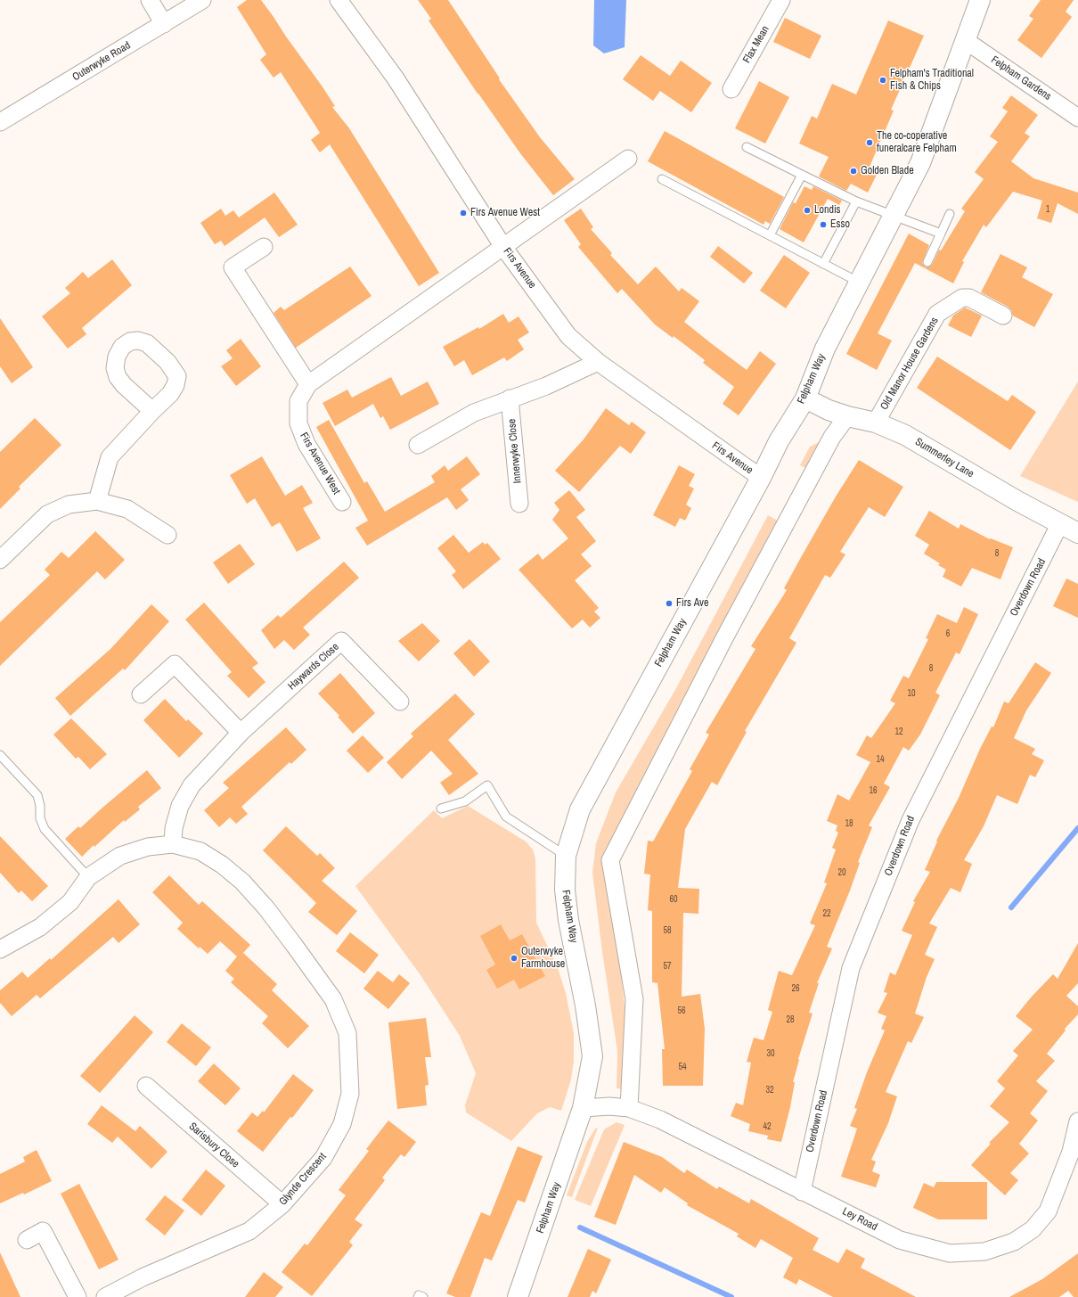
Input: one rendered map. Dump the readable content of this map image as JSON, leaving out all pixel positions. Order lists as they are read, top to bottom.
{
  "streets": {
    "main road": ["Felpham Way", "Summerley Lane"],
    "street": [
      "Flax Mean",
      "Outerwyke Road",
      "Felpham Gardens",
      "Firs Avenue",
      "Old Manor House Gardens",
      "Innerwyke Close",
      "Firs Avenue West",
      "Overdown Road",
      "Haywards Close",
      "Sarisbury Close",
      "Glynde Crescent",
      "Ley Road"
    ]
  },
  "crossings": [
    ["Felpham Gardens", "Felpham Way"],
    ["Firs Avenue", "Felpham Way"],
    ["Firs Avenue", "Firs Avenue West"],
    ["Old Manor House Gardens", "Summerley Lane"],
    ["Felpham Way", "Summerley Lane"],
    ["Felpham Way", "Ley Road"],
    ["Summerley Lane", "Overdown Road"],
    ["Overdown Road", "Ley Road"],
    ["Haywards Close", "Glynde Crescent"],
    ["Sarisbury Close", "Glynde Crescent"]
  ],
  "places": [
    "Felpham's Traditional Fish & Chips",
    "The co-coperative funeralcare Felpham",
    "Golden Blade",
    "Londis",
    "Firs Avenue West",
    "Esso",
    "Firs Ave",
    "Outerwyke Farmhouse"
  ],
  "house_numbers": [
    "1",
    "8",
    "6",
    "8",
    "10",
    "12",
    "14",
    "16",
    "18",
    "20",
    "60",
    "22",
    "58",
    "57",
    "26",
    "56",
    "28",
    "30",
    "54",
    "32",
    "42"
  ]
}
